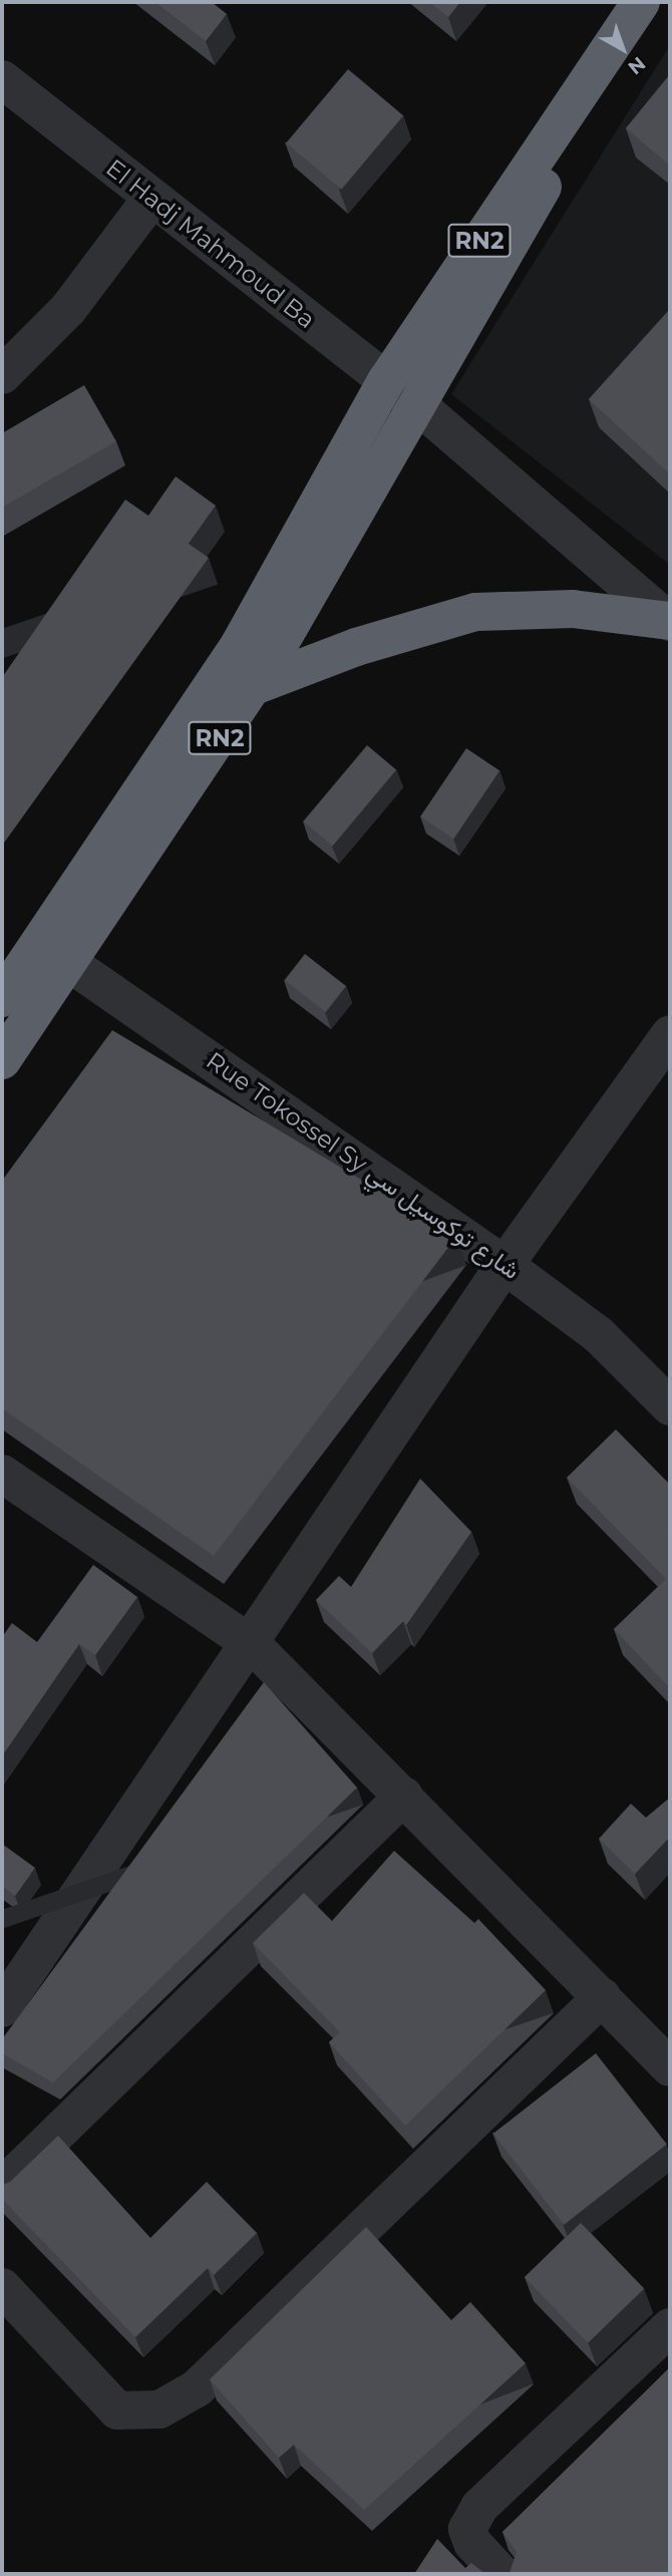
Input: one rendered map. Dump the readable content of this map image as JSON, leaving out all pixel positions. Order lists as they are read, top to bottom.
{
  "streets": {
    "highway": ["RN2"],
    "street": ["El Hadj Mahmoud Ba", "Rue Tokossel Sy شارع توكوسيل سي"]
  },
  "crossings": [
    ["RN2", "El Hadj Mahmoud Ba"],
    ["RN2", "Rue Tokossel Sy شارع توكوسيل سي"]
  ],
  "north": "bottom right"
}
